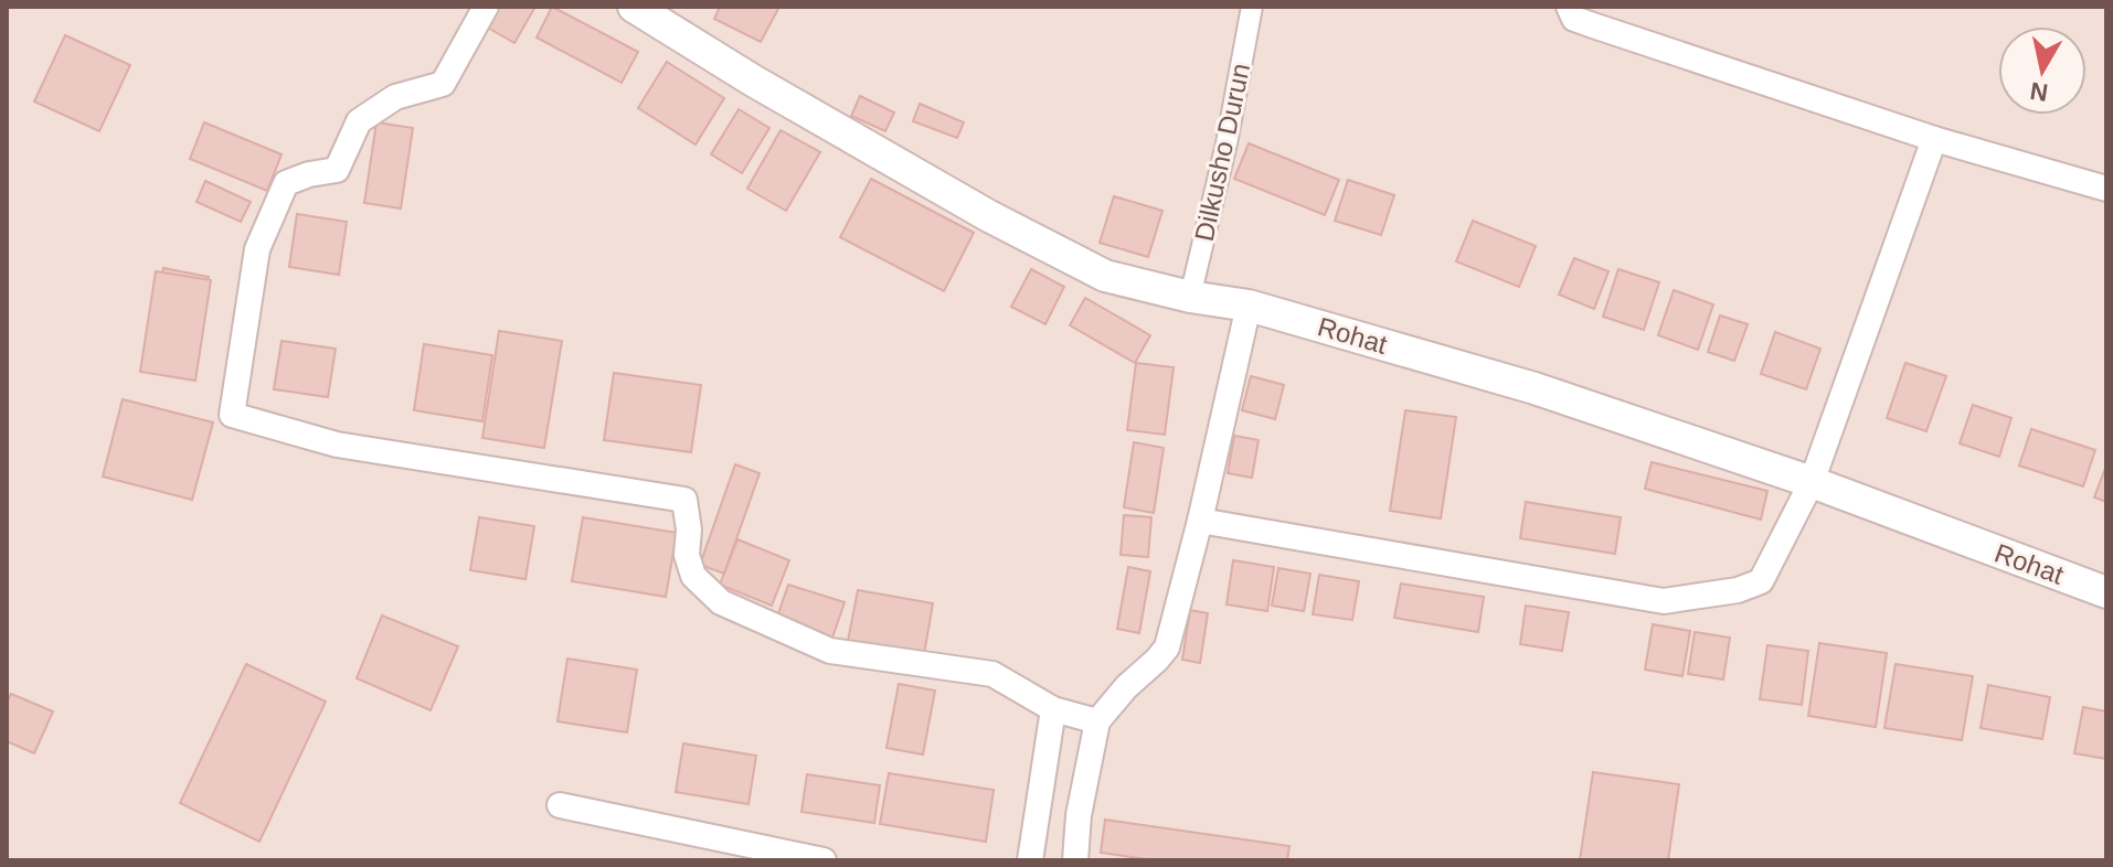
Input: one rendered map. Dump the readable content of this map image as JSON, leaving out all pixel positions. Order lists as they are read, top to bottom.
{
  "streets": {
    "street": ["Dilkusho Durun", "Rohat"]
  },
  "crossings": [
    ["Dilkusho Durun", "Rohat"]
  ],
  "north": "bottom"
}
